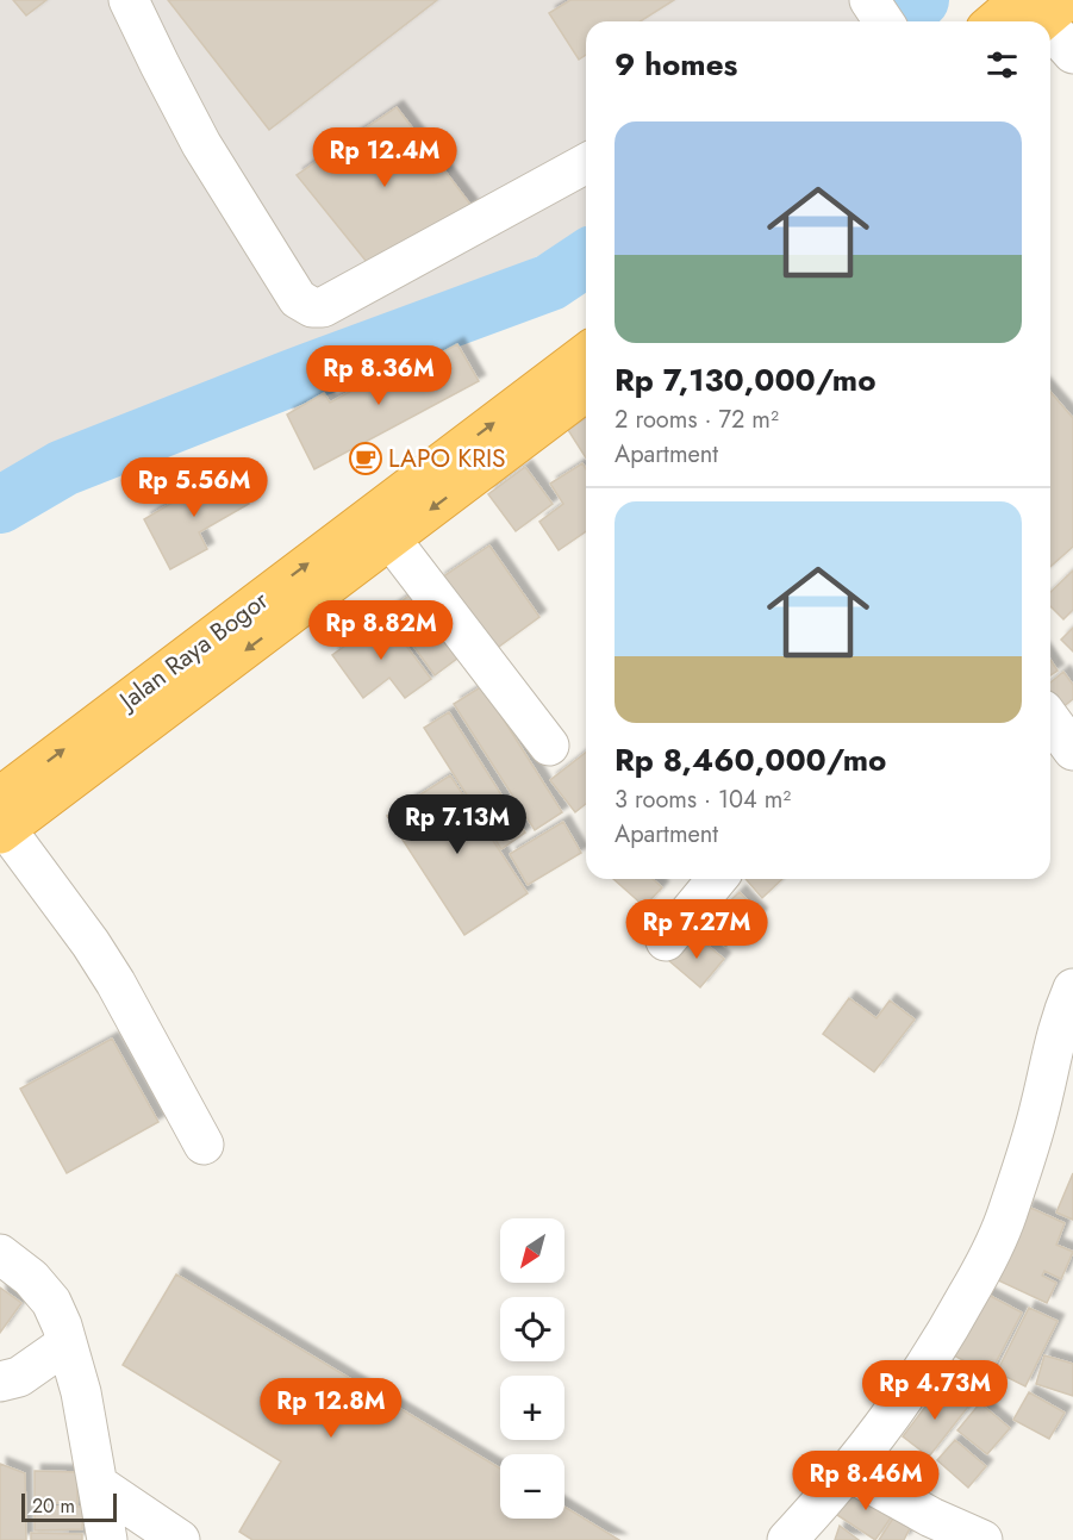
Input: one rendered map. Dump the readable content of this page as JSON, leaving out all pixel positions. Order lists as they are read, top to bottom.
{
  "streets": {
    "highway": ["Jalan Raya Bogor"]
  },
  "places": {
    "cafe": ["LAPO KRIS"]
  },
  "scale_bar": "20 m",
  "north": "bottom left",
  "page": {
    "heading": "9 homes",
    "list": [
      {
        "name": "Rp 7,130,000/mo",
        "note": "2 rooms · 72 m² · Apartment"
      },
      {
        "name": "Rp 8,460,000/mo",
        "note": "3 rooms · 104 m² · Apartment"
      }
    ],
    "price": [
      "Rp 12.4M",
      "Rp 8.36M",
      "Rp 5.56M",
      "Rp 8.82M",
      "Rp 7.13M",
      "Rp 7.27M",
      "Rp 4.73M",
      "Rp 12.8M",
      "Rp 8.46M"
    ],
    "map_buttons": ["+", "−"],
    "scale": "20 m"
  }
}
